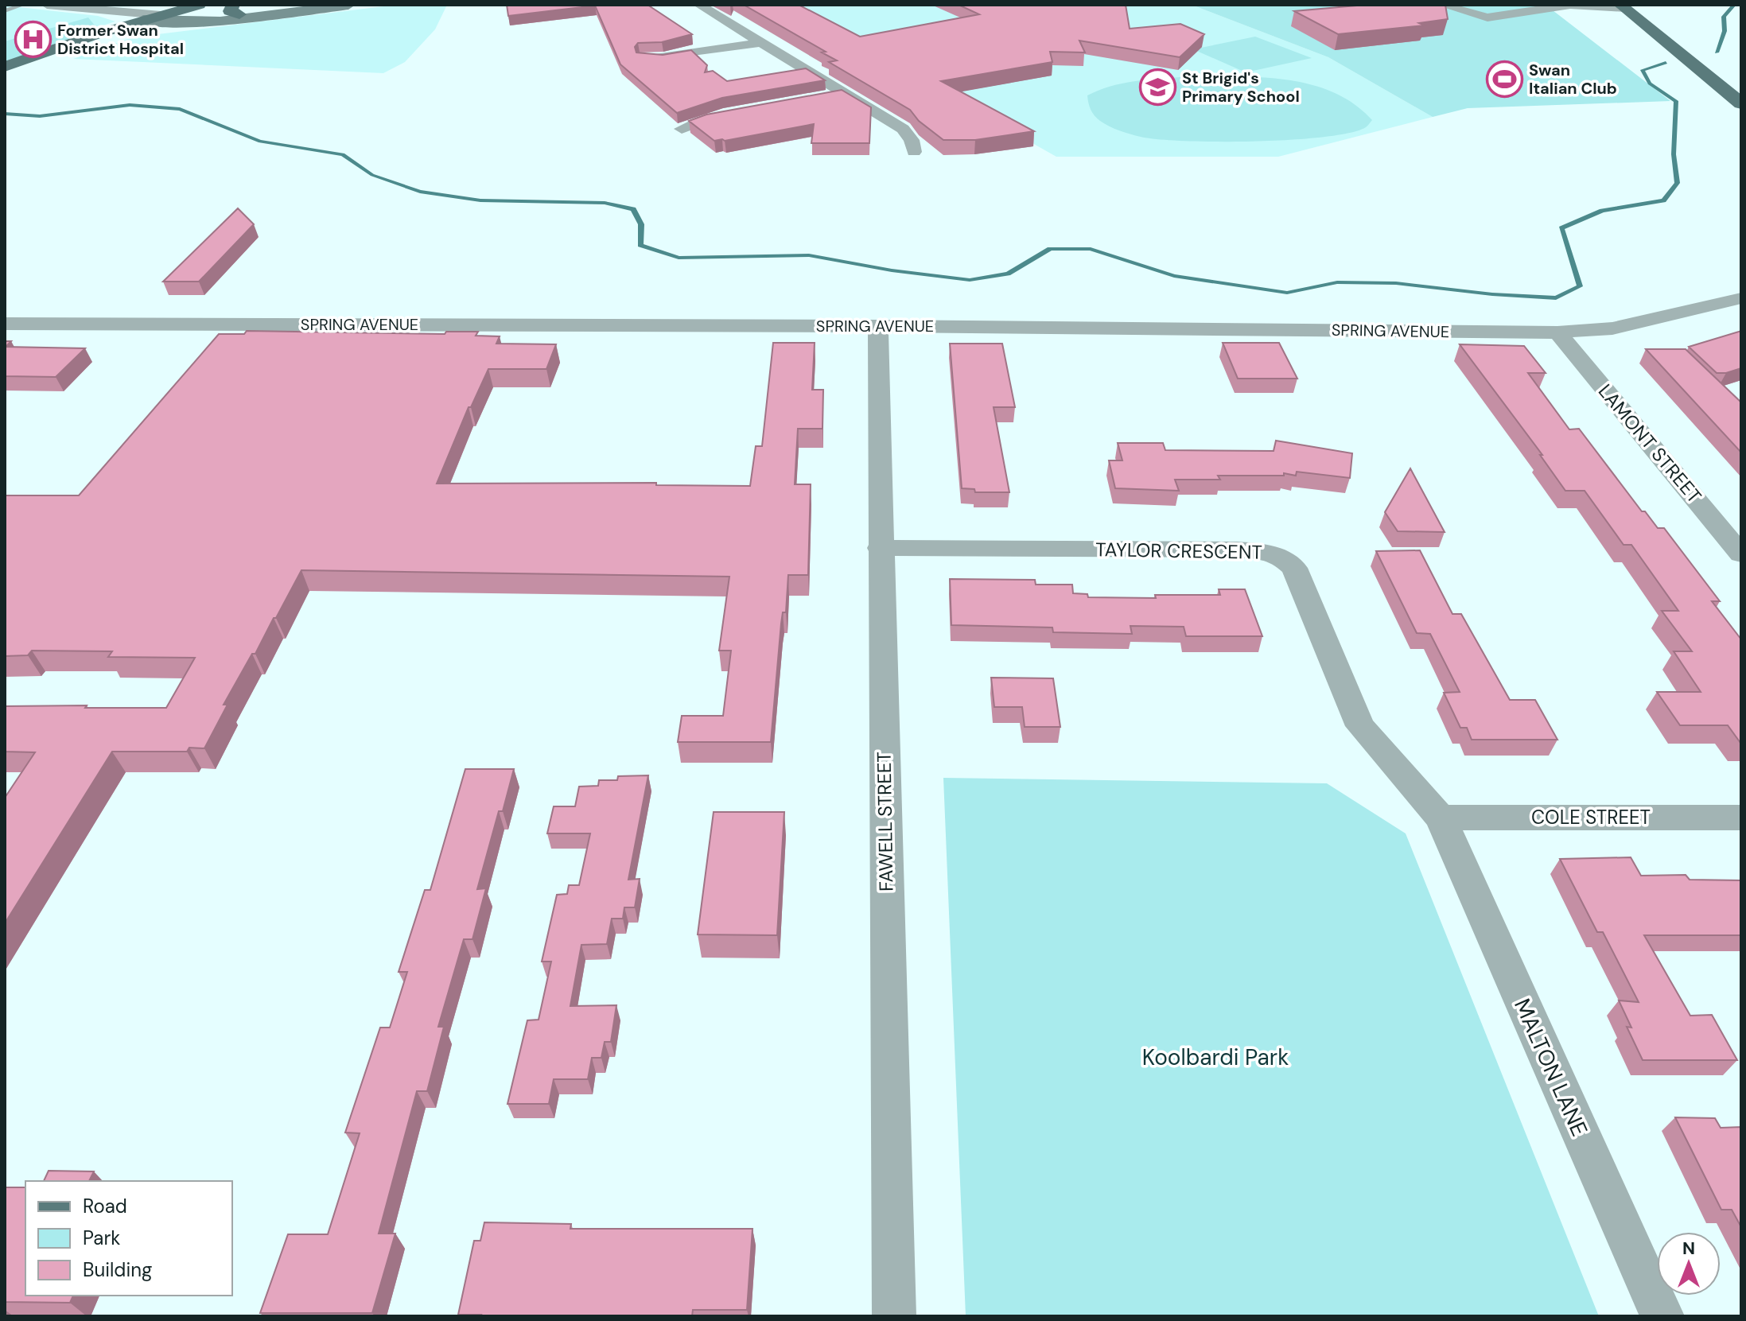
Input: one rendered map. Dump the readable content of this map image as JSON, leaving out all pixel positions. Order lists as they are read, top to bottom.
{
  "streets": {
    "street": [
      "SPRING AVENUE",
      "LAMONT STREET",
      "TAYLOR CRESCENT",
      "COLE STREET",
      "FAWELL STREET",
      "MALTON LANE"
    ]
  },
  "crossings": [
    ["SPRING AVENUE", "LAMONT STREET"],
    ["SPRING AVENUE", "FAWELL STREET"],
    ["TAYLOR CRESCENT", "COLE STREET"],
    ["TAYLOR CRESCENT", "FAWELL STREET"],
    ["TAYLOR CRESCENT", "MALTON LANE"],
    ["COLE STREET", "MALTON LANE"]
  ],
  "parks": ["Koolbardi Park"],
  "places": {
    "hospital": ["Former Swan District Hospital"],
    "sports": ["Swan Italian Club"],
    "school or university": ["St Brigid's Primary School"]
  },
  "legend": ["Road", "Park", "Building"],
  "north": "top"
}
